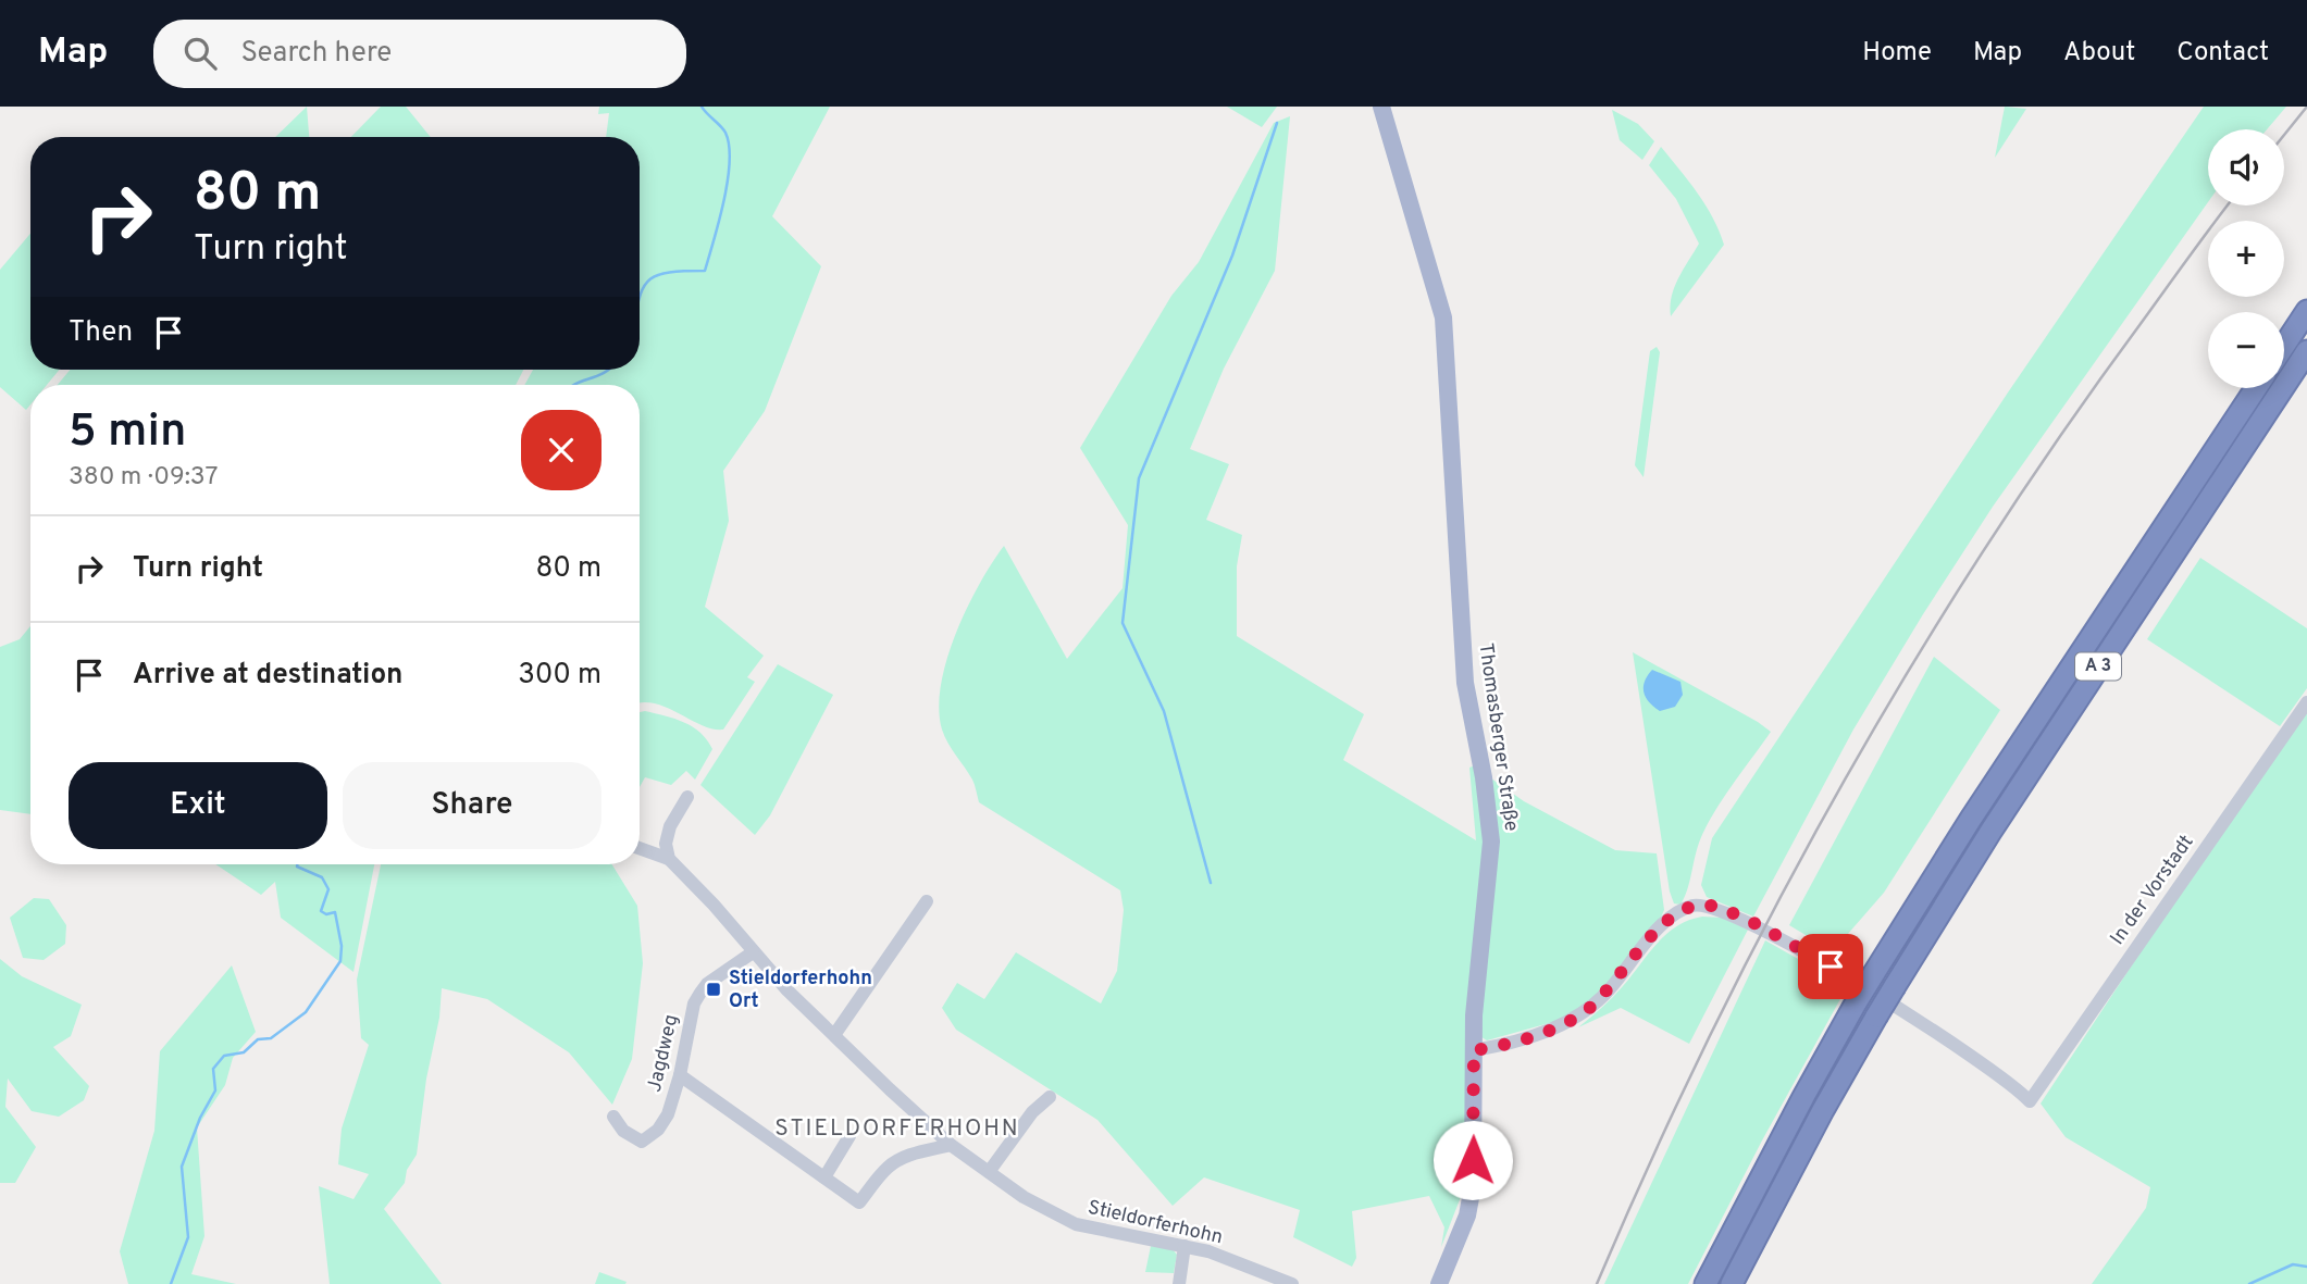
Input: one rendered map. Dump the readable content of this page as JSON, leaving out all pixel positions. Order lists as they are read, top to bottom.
{
  "streets": {
    "highway": ["A 3"],
    "main road": ["Thomasberger Straße"],
    "street": ["In der Vorstadt", "Jagdweg", "Stieldorferhohn"]
  },
  "crossings": [
    ["Thomasberger Straße", "In der Vorstadt"],
    ["Jagdweg", "Stieldorferhohn"]
  ],
  "districts": ["STIELDORFERHOHN"],
  "places": {
    "transit": ["Stieldorferhohn Ort"]
  },
  "page": {
    "header": "Map",
    "search": "Search here",
    "nav": [
      "Home",
      "Map",
      "About",
      "Contact"
    ],
    "map_buttons": ["+", "−"],
    "turn": ["80 m", "Turn right"],
    "then": "Then",
    "heading": ["5 min", "380 m · 09:37"],
    "list": [
      {
        "name": "Turn right",
        "value": "80 m"
      },
      {
        "name": "Arrive at destination",
        "value": "300 m"
      }
    ],
    "buttons": ["Exit", "Share"]
  }
}
